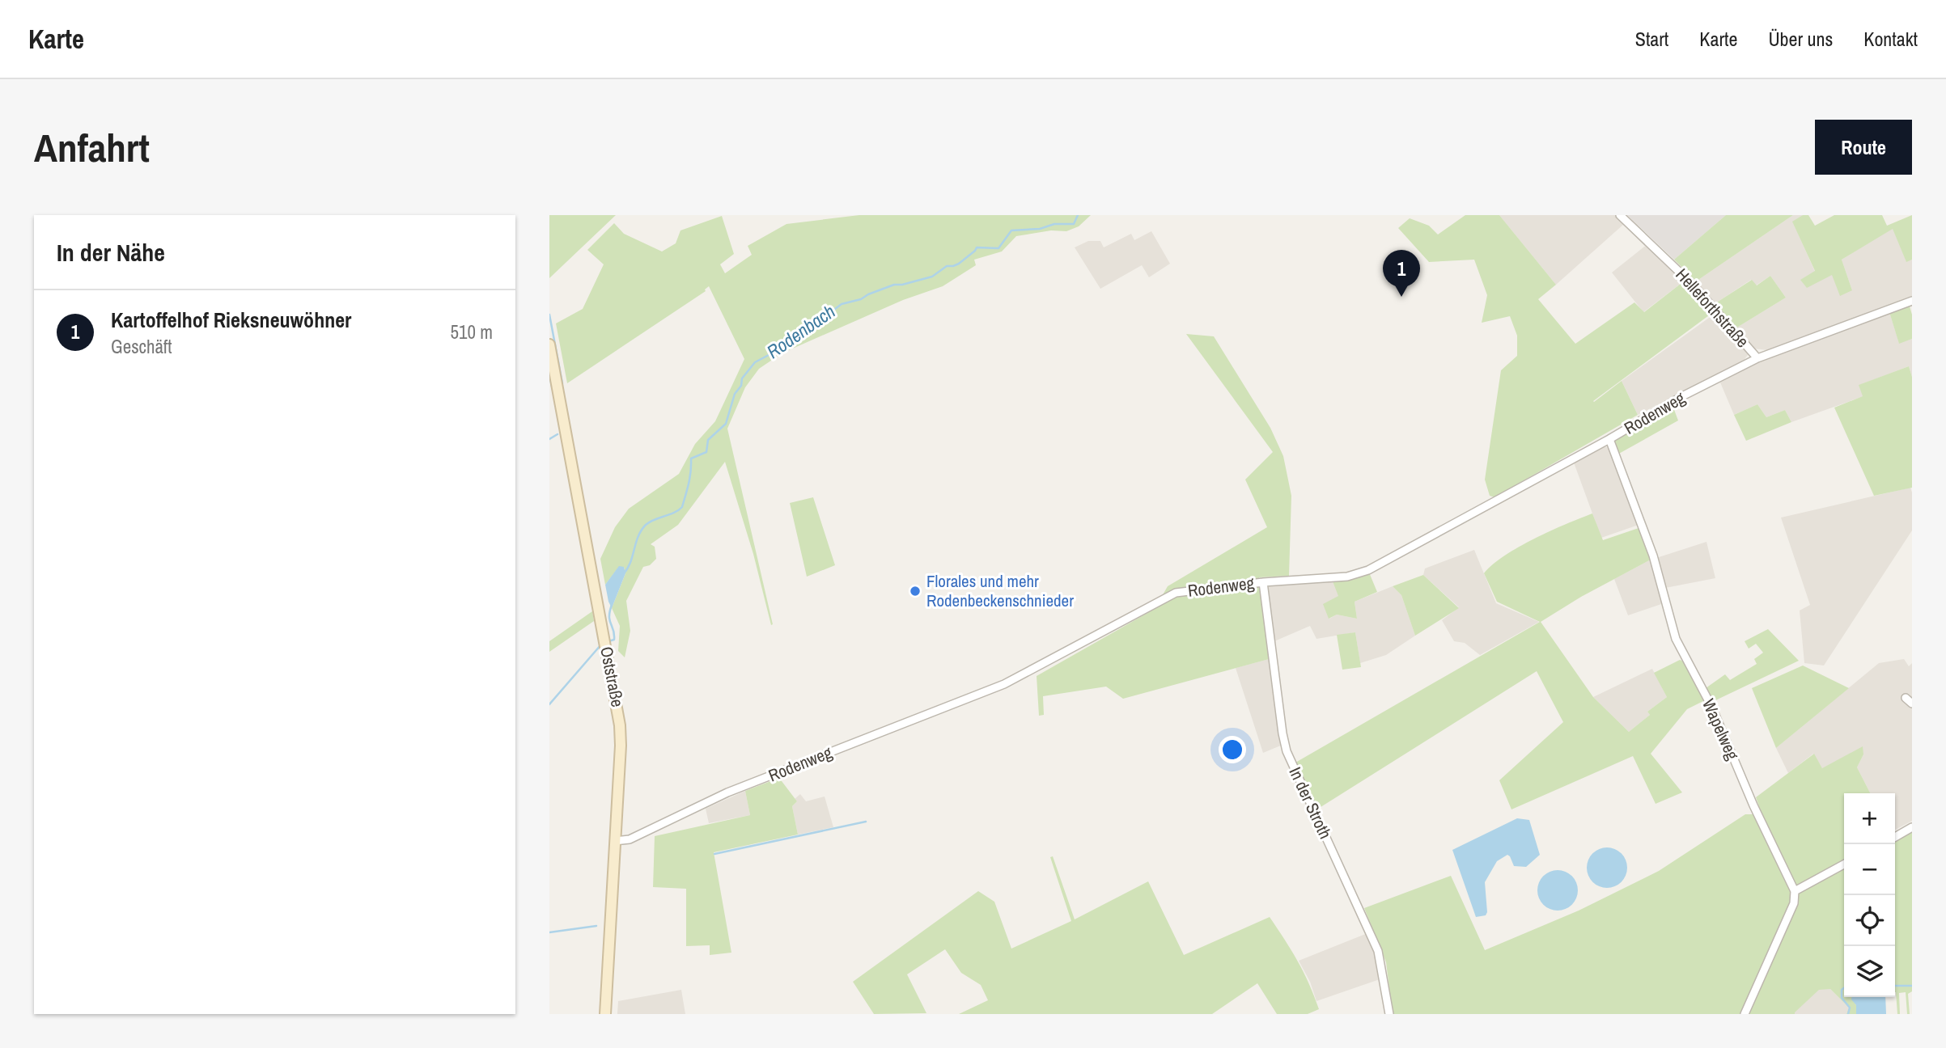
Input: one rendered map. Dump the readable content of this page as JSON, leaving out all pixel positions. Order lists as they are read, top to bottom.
{
  "streets": {
    "main road": ["Oststraße"],
    "street": [
      "Helleforthstraße",
      "Rodenweg",
      "Wapelweg",
      "In der Stroth"
    ]
  },
  "crossings": [
    ["Helleforthstraße", "Rodenweg"],
    ["Rodenweg", "Oststraße"],
    ["Rodenweg", "Wapelweg"],
    ["Rodenweg", "In der Stroth"]
  ],
  "water": ["Rodenbach"],
  "places": ["Florales und mehr Rodenbeckenschnieder"],
  "page": {
    "header": "Karte",
    "nav": [
      "Start",
      "Karte",
      "Über uns",
      "Kontakt"
    ],
    "buttons": "Route",
    "title": "Anfahrt",
    "heading": "In der Nähe",
    "pins": "1",
    "list": [
      {
        "mark": "1",
        "name": "Kartoffelhof Rieksneuwöhner",
        "note": "Geschäft",
        "value": "510 m"
      }
    ],
    "map_buttons": ["+", "−"]
  }
}
